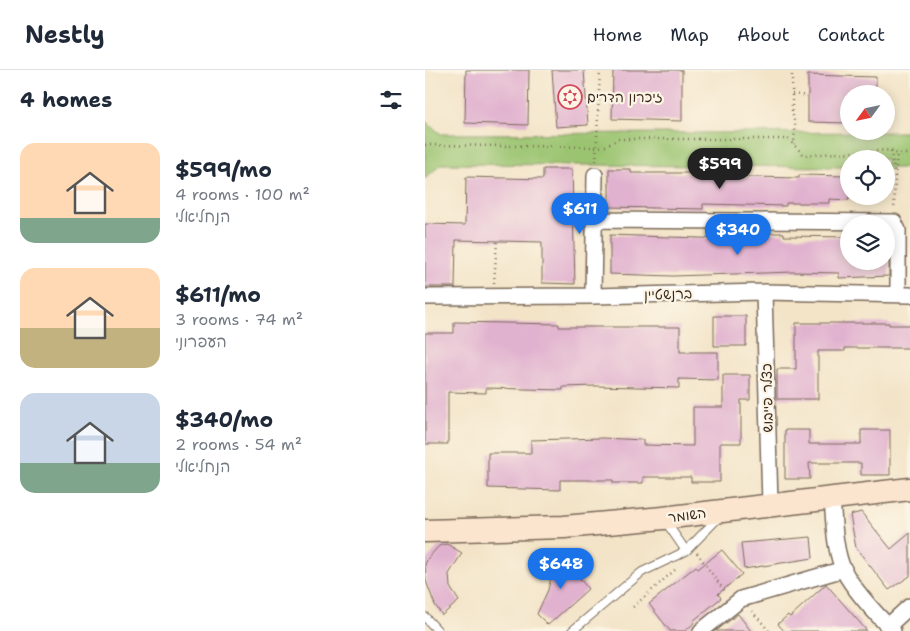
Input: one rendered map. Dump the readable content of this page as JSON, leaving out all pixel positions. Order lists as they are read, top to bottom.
{
  "streets": {
    "street": ["ברנשטיין", "כצלר פייבוש", "השומר"]
  },
  "crossings": [
    ["ברנשטיין", "כצלר פייבוש"],
    ["כצלר פייבוש", "השומר"]
  ],
  "places": {
    "synagogue": ["זיכרון הדרים"]
  },
  "north": "bottom left",
  "page": {
    "header": "Nestly",
    "nav": [
      "Home",
      "Map",
      "About",
      "Contact"
    ],
    "heading": "4 homes",
    "list": [
      {
        "name": "$599/mo",
        "note": "4 rooms · 100 m² · הנחליאלי"
      },
      {
        "name": "$611/mo",
        "note": "3 rooms · 74 m² · העפרוני"
      },
      {
        "name": "$340/mo",
        "note": "2 rooms · 54 m² · הנחליאלי"
      }
    ],
    "price": [
      "$599",
      "$611",
      "$340",
      "$648"
    ]
  }
}
